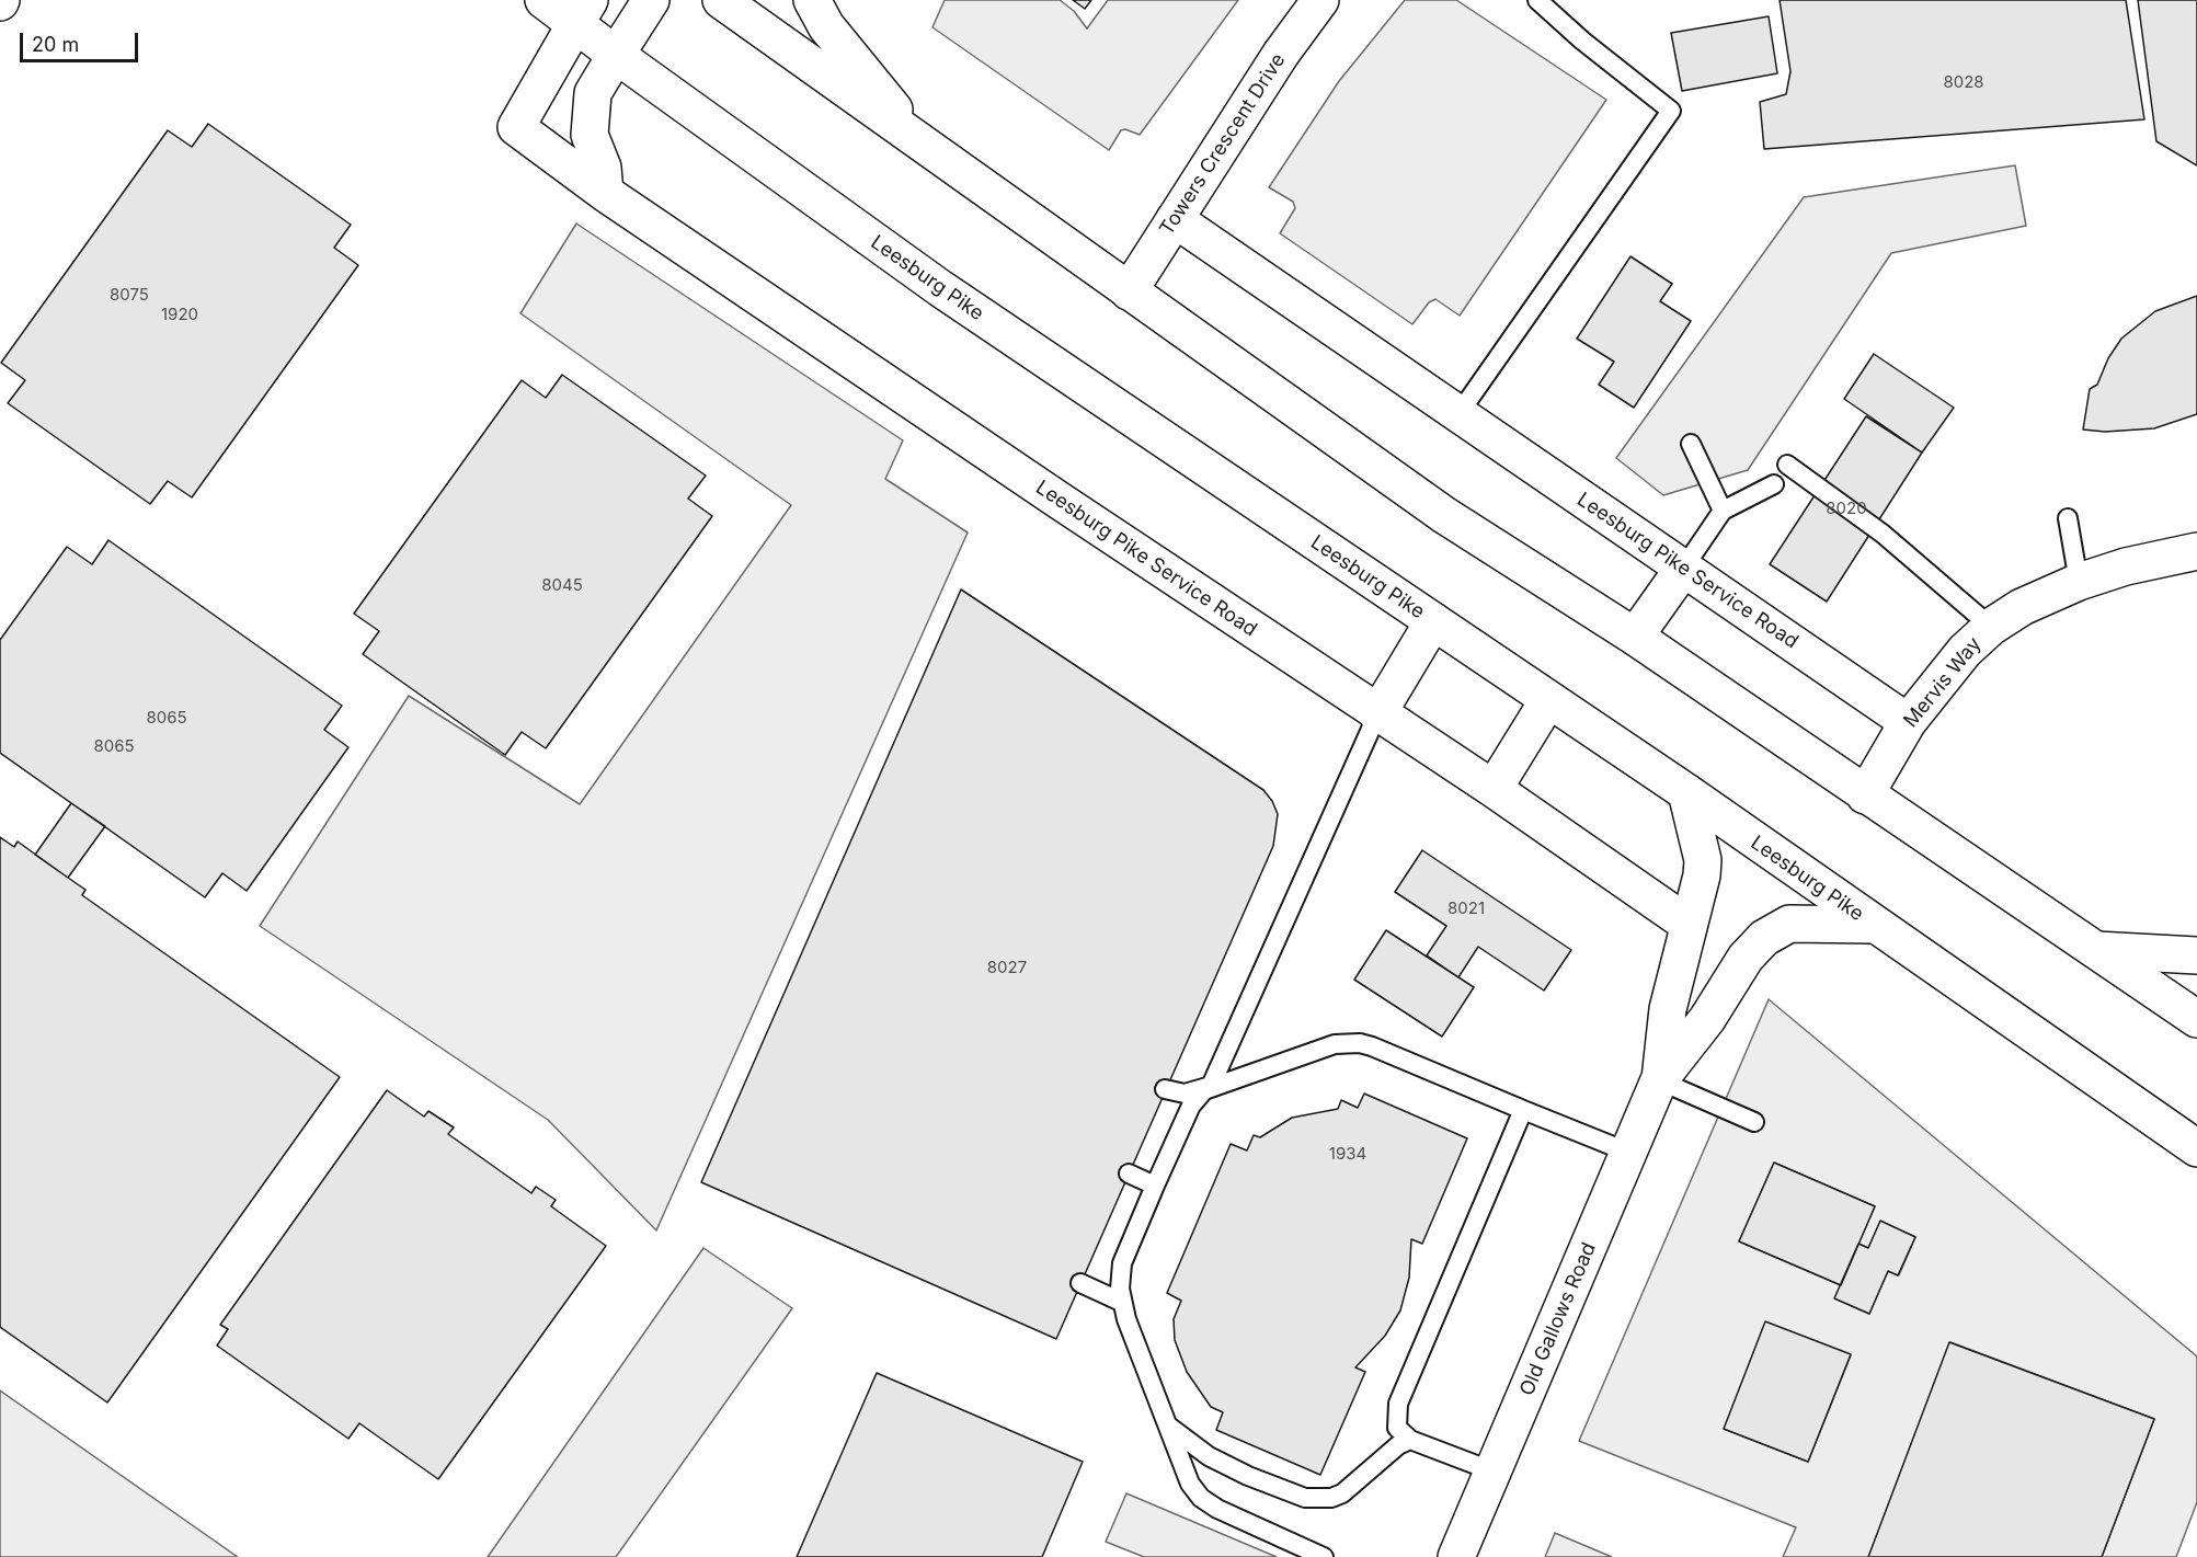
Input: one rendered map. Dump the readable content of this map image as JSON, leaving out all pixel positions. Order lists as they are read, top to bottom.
{
  "streets": {
    "main road": [
      "Towers Crescent Drive",
      "Leesburg Pike",
      "Leesburg Pike Service Road",
      "Mervis Way",
      "Old Gallows Road"
    ]
  },
  "crossings": [
    ["Towers Crescent Drive", "Leesburg Pike Service Road"],
    ["Leesburg Pike", "Leesburg Pike Service Road"],
    ["Leesburg Pike", "Old Gallows Road"],
    ["Leesburg Pike Service Road", "Mervis Way"],
    ["Leesburg Pike Service Road", "Old Gallows Road"]
  ],
  "house_numbers": [
    "8028",
    "8075",
    "1920",
    "8020",
    "8045",
    "8065",
    "8065",
    "8021",
    "8027",
    "1934"
  ],
  "scale_bar": "20 m"
}
